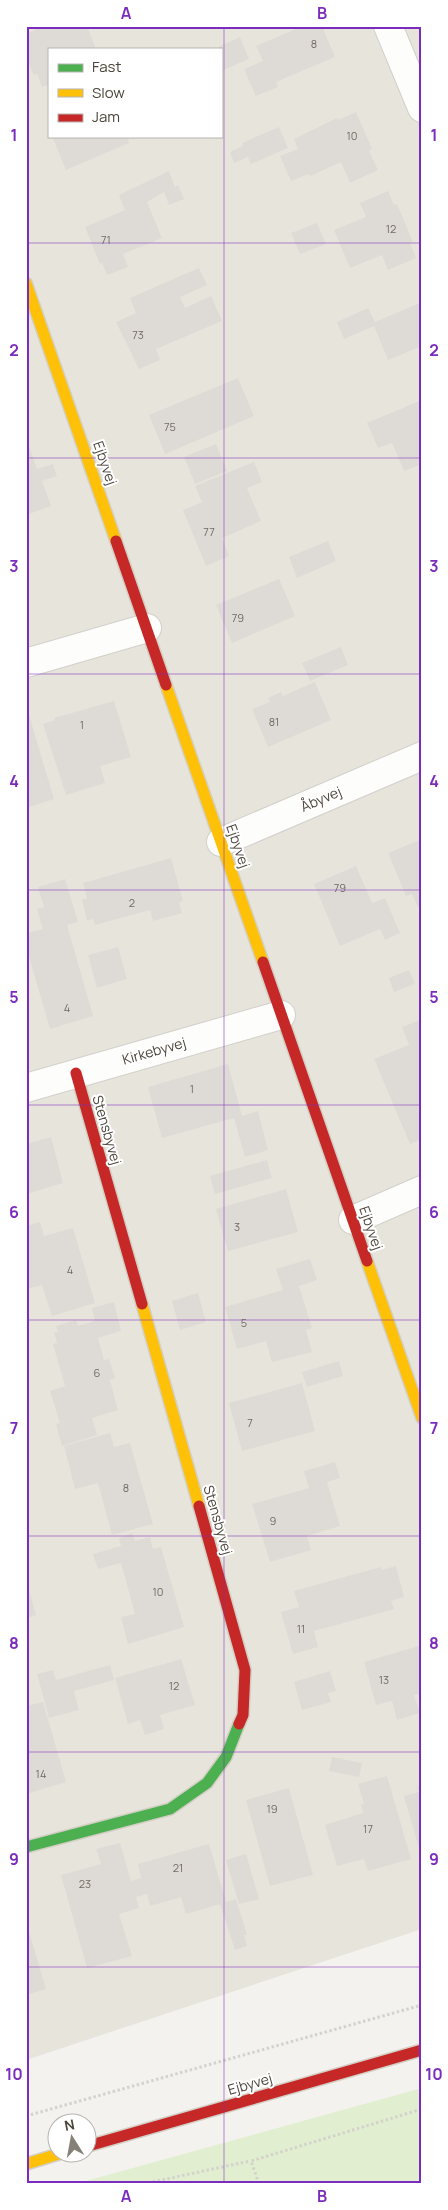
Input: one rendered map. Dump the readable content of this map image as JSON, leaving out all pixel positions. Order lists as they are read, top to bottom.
{
  "streets": {
    "street": [
      "Ejbyvej",
      "Åbyvej",
      "Kirkebyvej",
      "Stensbyvej"
    ]
  },
  "crossings": [
    ["Ejbyvej", "Åbyvej"],
    ["Ejbyvej", "Kirkebyvej"],
    ["Kirkebyvej", "Stensbyvej"]
  ],
  "house_numbers": [
    "8",
    "10",
    "12",
    "71",
    "73",
    "75",
    "77",
    "79",
    "81",
    "1",
    "79",
    "2",
    "4",
    "1",
    "3",
    "4",
    "5",
    "6",
    "7",
    "8",
    "9",
    "10",
    "11",
    "13",
    "12",
    "14",
    "19",
    "17",
    "21",
    "23"
  ],
  "legend": ["Fast", "Slow", "Jam"],
  "north": "top",
  "grid": {
    "columns": ["A", "B"],
    "rows": [
      "1",
      "2",
      "3",
      "4",
      "5",
      "6",
      "7",
      "8",
      "9",
      "10"
    ]
  }
}
